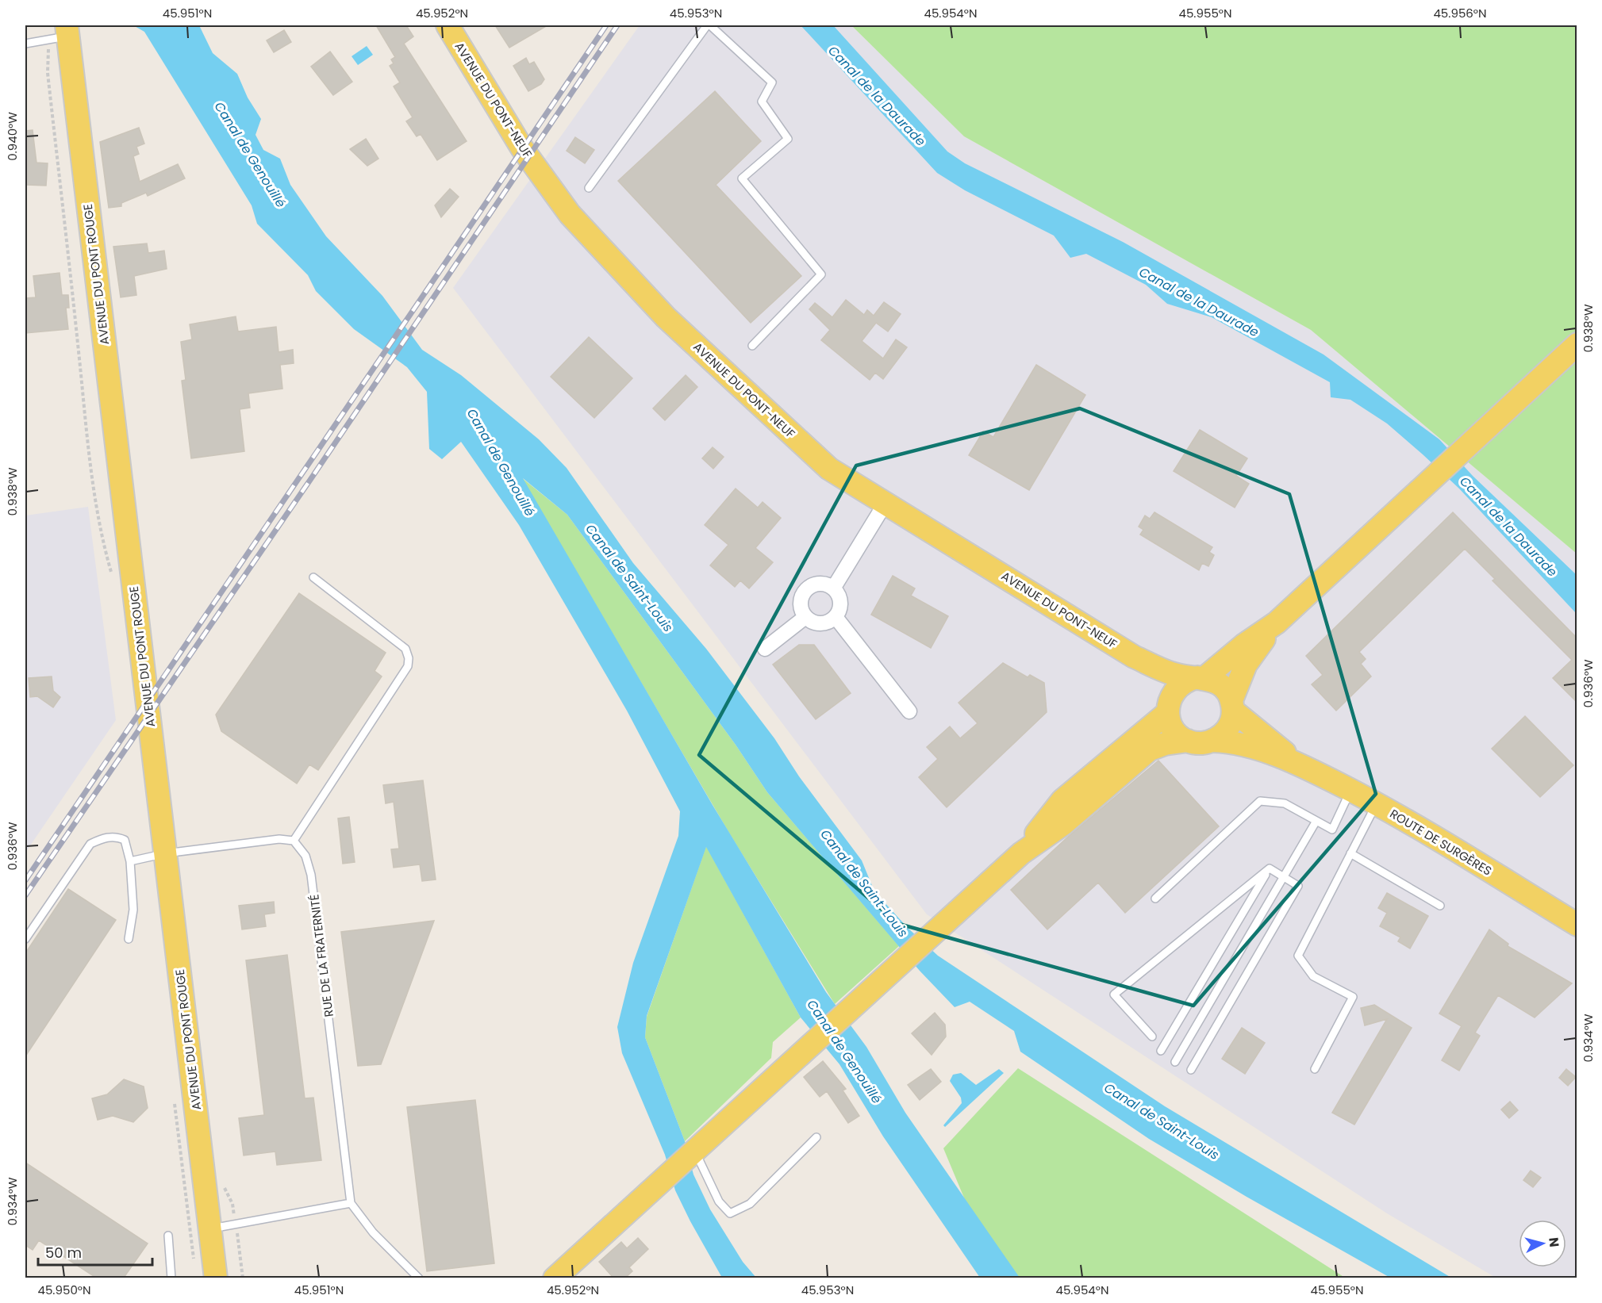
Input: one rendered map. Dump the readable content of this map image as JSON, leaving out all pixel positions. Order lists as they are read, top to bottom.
{
  "streets": {
    "main road": ["AVENUE DU PONT-NEUF", "AVENUE DU PONT ROUGE", "ROUTE DE SURGÈRES"],
    "lane": ["RUE DE LA FRATERNITÉ"]
  },
  "water": ["Canal de la Daurade", "Canal de Genouillé", "Canal de Saint-Louis"],
  "scale_bar": "50 m",
  "north": "right",
  "coordinates": [
    "45.951°N",
    "45.952°N",
    "45.953°N",
    "45.954°N",
    "45.955°N",
    "45.956°N",
    "0.940°W",
    "0.938°W",
    "0.936°W",
    "0.934°W",
    "45.950°N"
  ]
}
